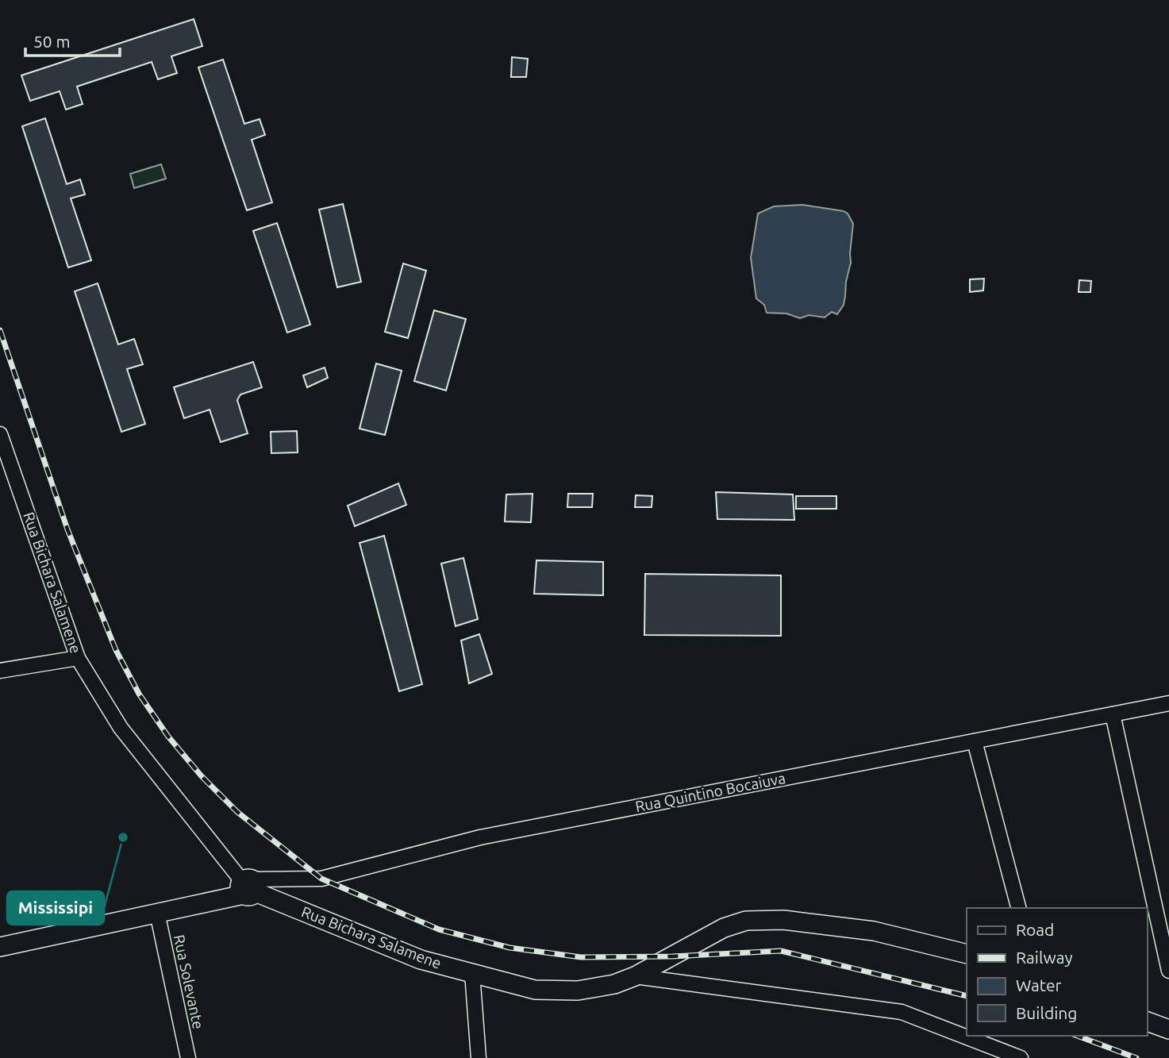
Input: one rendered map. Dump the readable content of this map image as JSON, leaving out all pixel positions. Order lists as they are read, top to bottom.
{
  "streets": {
    "main road": ["Rua Bichara Salamene", "Rua Quintino Bocaiuva"],
    "street": ["Rua Solevante"]
  },
  "crossings": [
    ["Rua Bichara Salamene", "Rua Quintino Bocaiuva"],
    ["Rua Quintino Bocaiuva", "Rua Solevante"]
  ],
  "places": ["Mississipi"],
  "legend": [
    "Road",
    "Railway",
    "Water",
    "Building"
  ],
  "scale_bar": "50 m"
}
